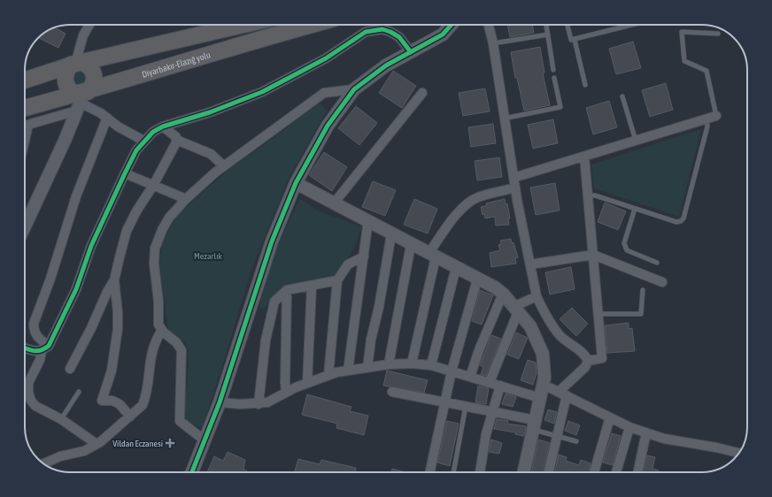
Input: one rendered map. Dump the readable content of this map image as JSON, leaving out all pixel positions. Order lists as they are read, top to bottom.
{
  "streets": {
    "highway": ["Diyarbakır-Elazığ yolu"]
  },
  "parks": ["Mezarlık"],
  "places": {
    "health": ["Vildan Eczanesi"]
  }
}
